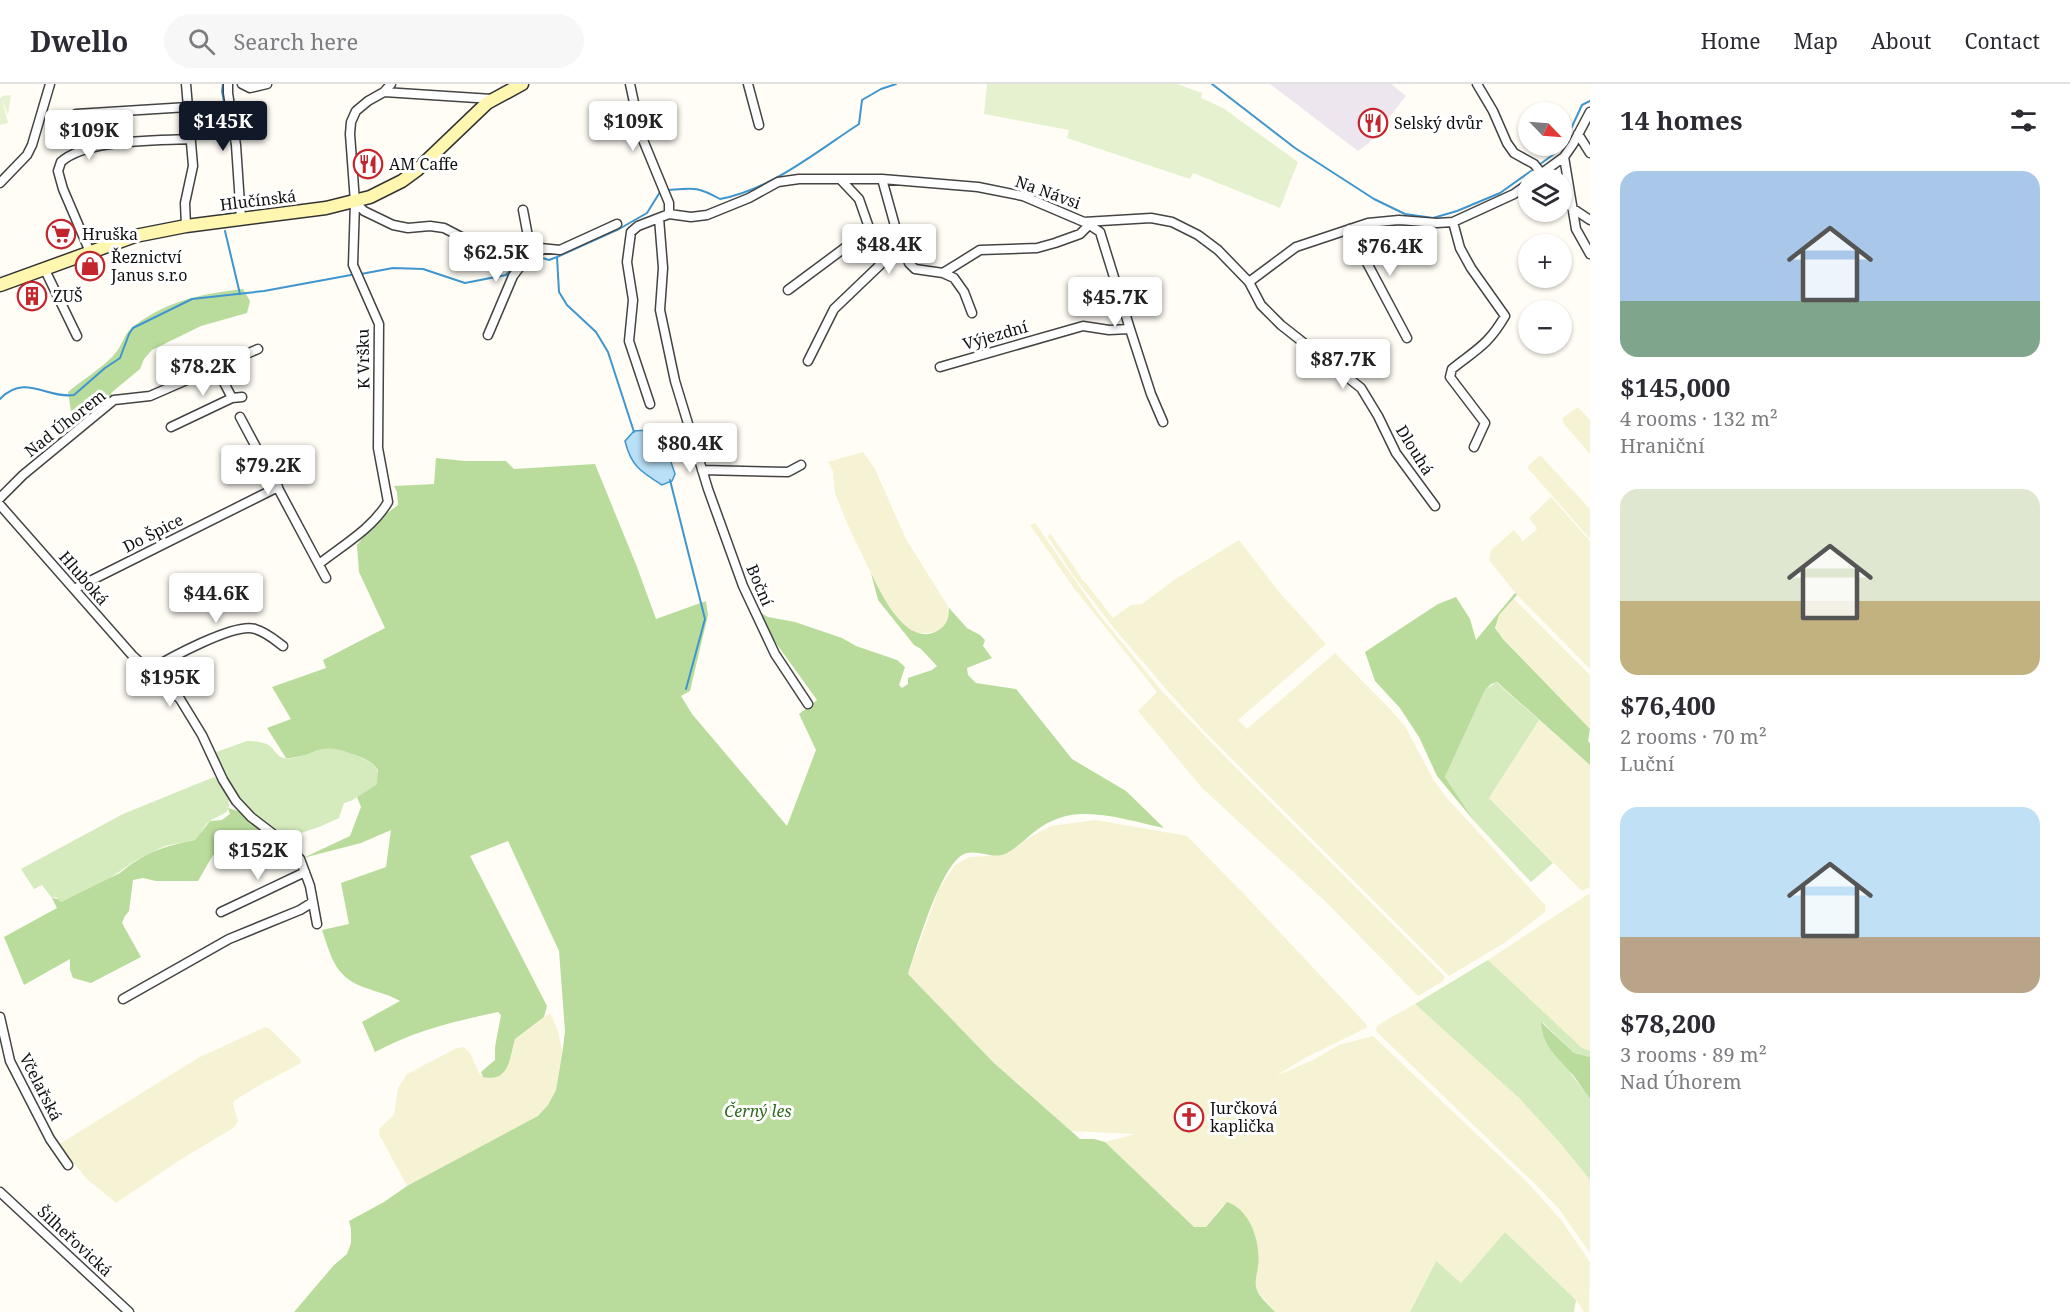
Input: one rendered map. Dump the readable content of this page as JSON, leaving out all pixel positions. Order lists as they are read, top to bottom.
{
  "streets": {
    "street": [
      "Na Návsi",
      "Hlučínská",
      "Výjezdní",
      "K Vršku",
      "Nad Úhorem",
      "Dlouhá",
      "Do Špice",
      "Hluboká",
      "Boční",
      "Včelařská",
      "Šilheřovická"
    ]
  },
  "crossings": [
    ["Na Návsi", "Dlouhá"],
    ["Na Návsi", "Boční"],
    ["Hlučínská", "K Vršku"],
    ["Do Špice", "Hluboká"]
  ],
  "parks": ["Černý les"],
  "places": {
    "restaurant": ["Selský dvůr", "AM Caffe"],
    "supermarket": ["Hruška"],
    "shop": ["Řeznictví Janus s.r.o"],
    "building": ["ZUŠ"],
    "church": ["Jurčková kaplička"]
  },
  "north": "bottom right",
  "page": {
    "header": "Dwello",
    "search": "Search here",
    "nav": [
      "Home",
      "Map",
      "About",
      "Contact"
    ],
    "heading": "14 homes",
    "price": [
      "$145K",
      "$109K",
      "$109K",
      "$48.4K",
      "$76.4K",
      "$62.5K",
      "$45.7K",
      "$87.7K",
      "$78.2K",
      "$80.4K",
      "$79.2K",
      "$44.6K",
      "$195K",
      "$152K"
    ],
    "map_buttons": ["+", "−"],
    "list": [
      {
        "name": "$145,000",
        "note": "4 rooms · 132 m² · Hraniční"
      },
      {
        "name": "$76,400",
        "note": "2 rooms · 70 m² · Luční"
      },
      {
        "name": "$78,200",
        "note": "3 rooms · 89 m² · Nad Úhorem"
      }
    ]
  }
}
